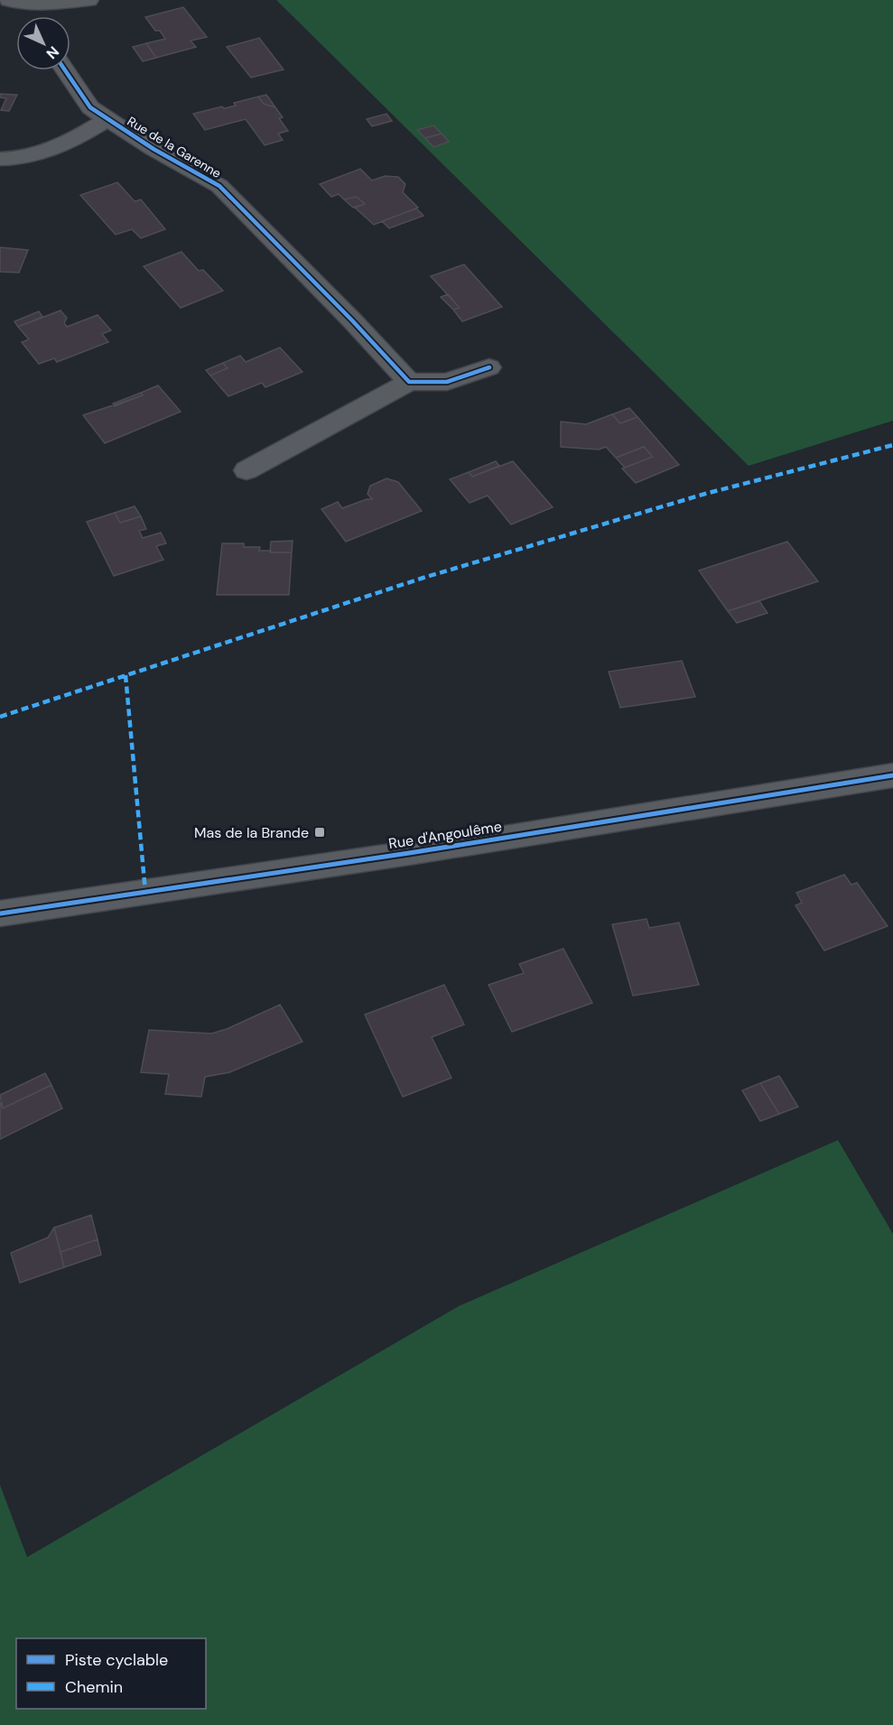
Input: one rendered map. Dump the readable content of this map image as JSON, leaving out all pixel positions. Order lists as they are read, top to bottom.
{
  "streets": {
    "street": ["Rue de la Garenne", "Rue d'Angoulême"]
  },
  "places": {
    "transit": ["Mas de la Brande"]
  },
  "legend": ["Piste cyclable", "Chemin"],
  "north": "bottom right"
}
